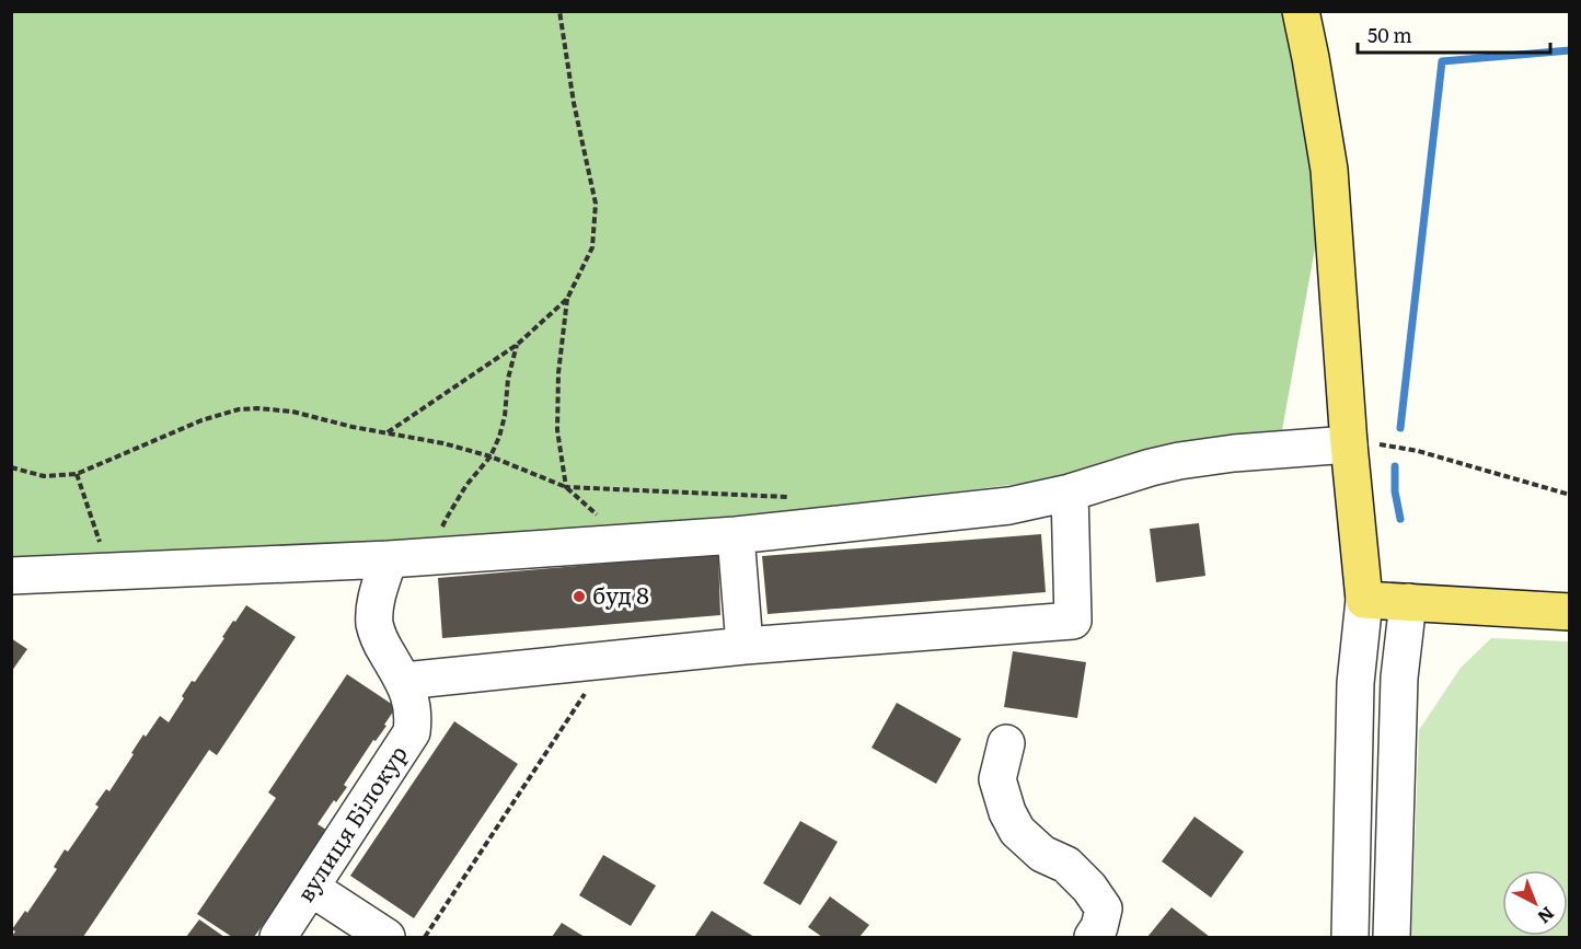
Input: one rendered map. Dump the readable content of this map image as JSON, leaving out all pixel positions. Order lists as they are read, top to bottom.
{
  "streets": {
    "street": ["вулиця Білокур"]
  },
  "places": ["буд 8"],
  "scale_bar": "50 m",
  "north": "bottom right"
}
